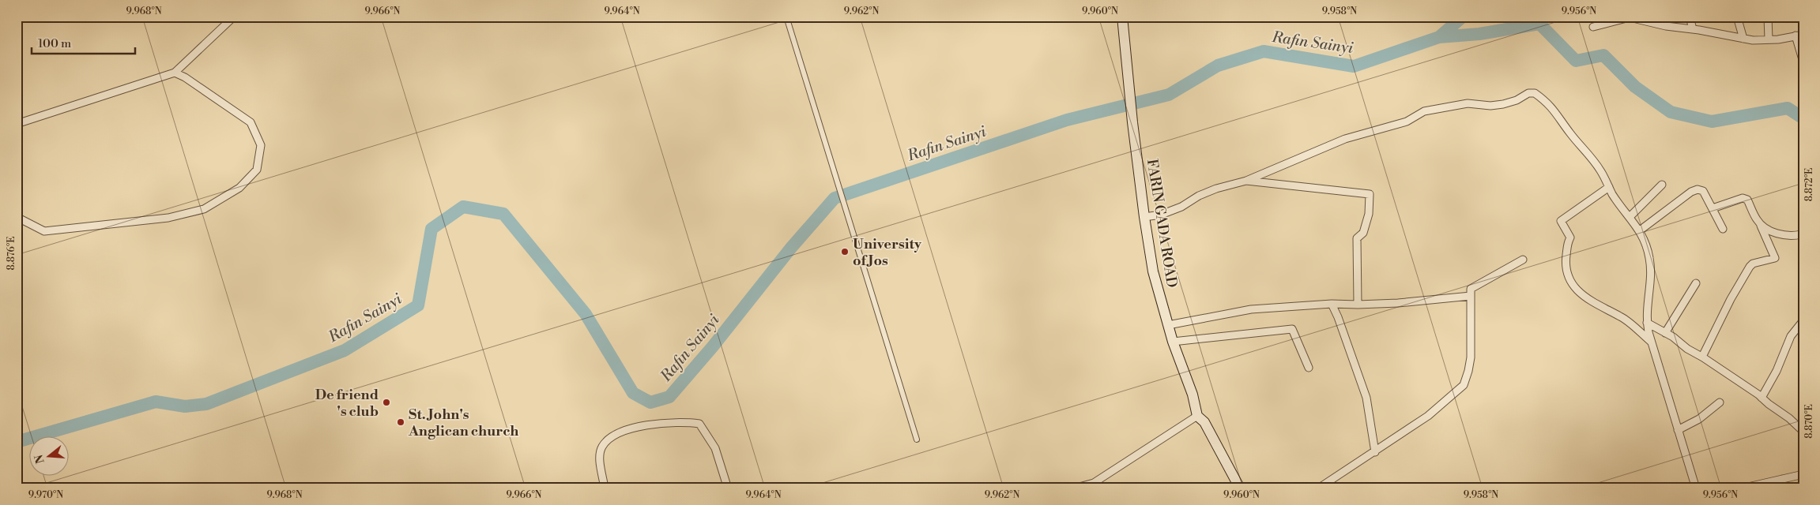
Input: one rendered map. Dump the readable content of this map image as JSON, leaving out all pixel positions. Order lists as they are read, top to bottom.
{
  "streets": {
    "main road": ["FARIN GADA ROAD"]
  },
  "water": ["Rafin Sainyi"],
  "places": ["University of Jos", "De friend 's club", "St. John's Anglican church"],
  "scale_bar": "100 m",
  "north": "left",
  "coordinates": [
    "9.968°N",
    "9.966°N",
    "9.964°N",
    "9.962°N",
    "9.960°N",
    "9.958°N",
    "9.956°N",
    "8.872°E",
    "8.876°E",
    "8.870°E",
    "9.970°N"
  ]
}
